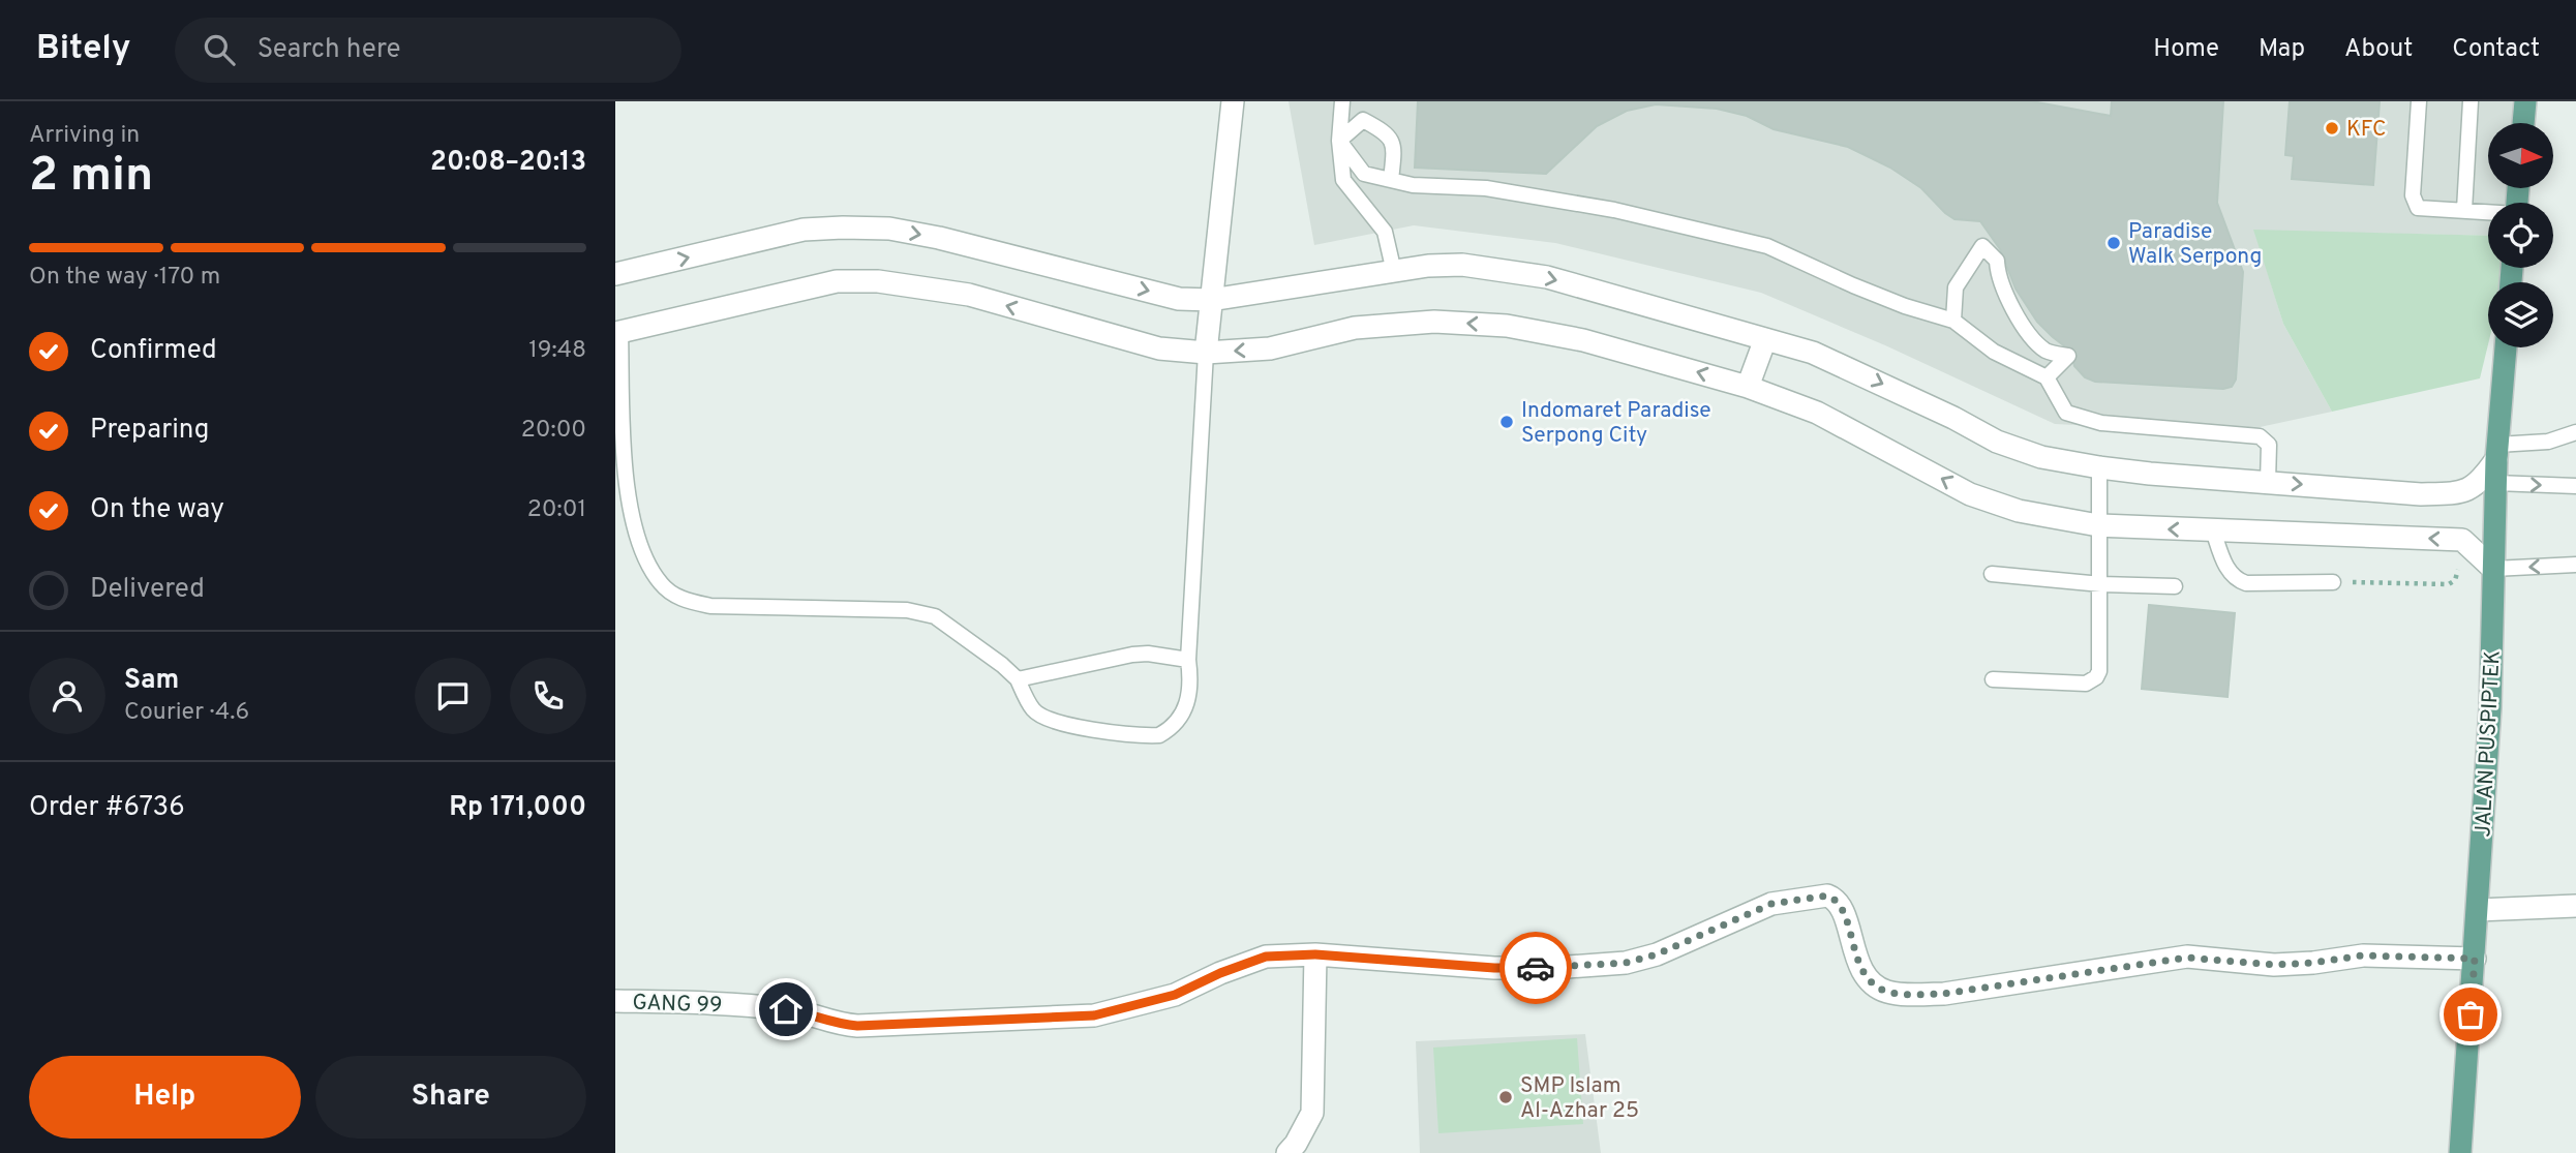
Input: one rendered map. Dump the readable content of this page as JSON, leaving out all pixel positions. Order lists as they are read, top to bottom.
{
  "streets": {
    "main road": ["JALAN PUSPIPTEK"],
    "street": ["GANG 99"]
  },
  "crossings": [
    ["JALAN PUSPIPTEK", "GANG 99"]
  ],
  "places": [
    "KFC",
    "Paradise Walk Serpong",
    "Indomaret Paradise Serpong City",
    "SMP Islam Al-Azhar 25"
  ],
  "north": "right",
  "page": {
    "header": "Bitely",
    "search": "Search here",
    "nav": [
      "Home",
      "Map",
      "About",
      "Contact"
    ],
    "heading": ["2 min", "Arriving in", "20:08–20:13"],
    "panel": [
      "Sam",
      "Courier · 4.6",
      "Order #6736",
      "Rp 171,000"
    ],
    "bar": "On the way · 170 m",
    "list": [
      ["Confirmed", "19:48"],
      ["Preparing", "20:00"],
      ["On the way", "20:01"],
      "Delivered"
    ],
    "buttons": ["Help", "Share"]
  }
}
